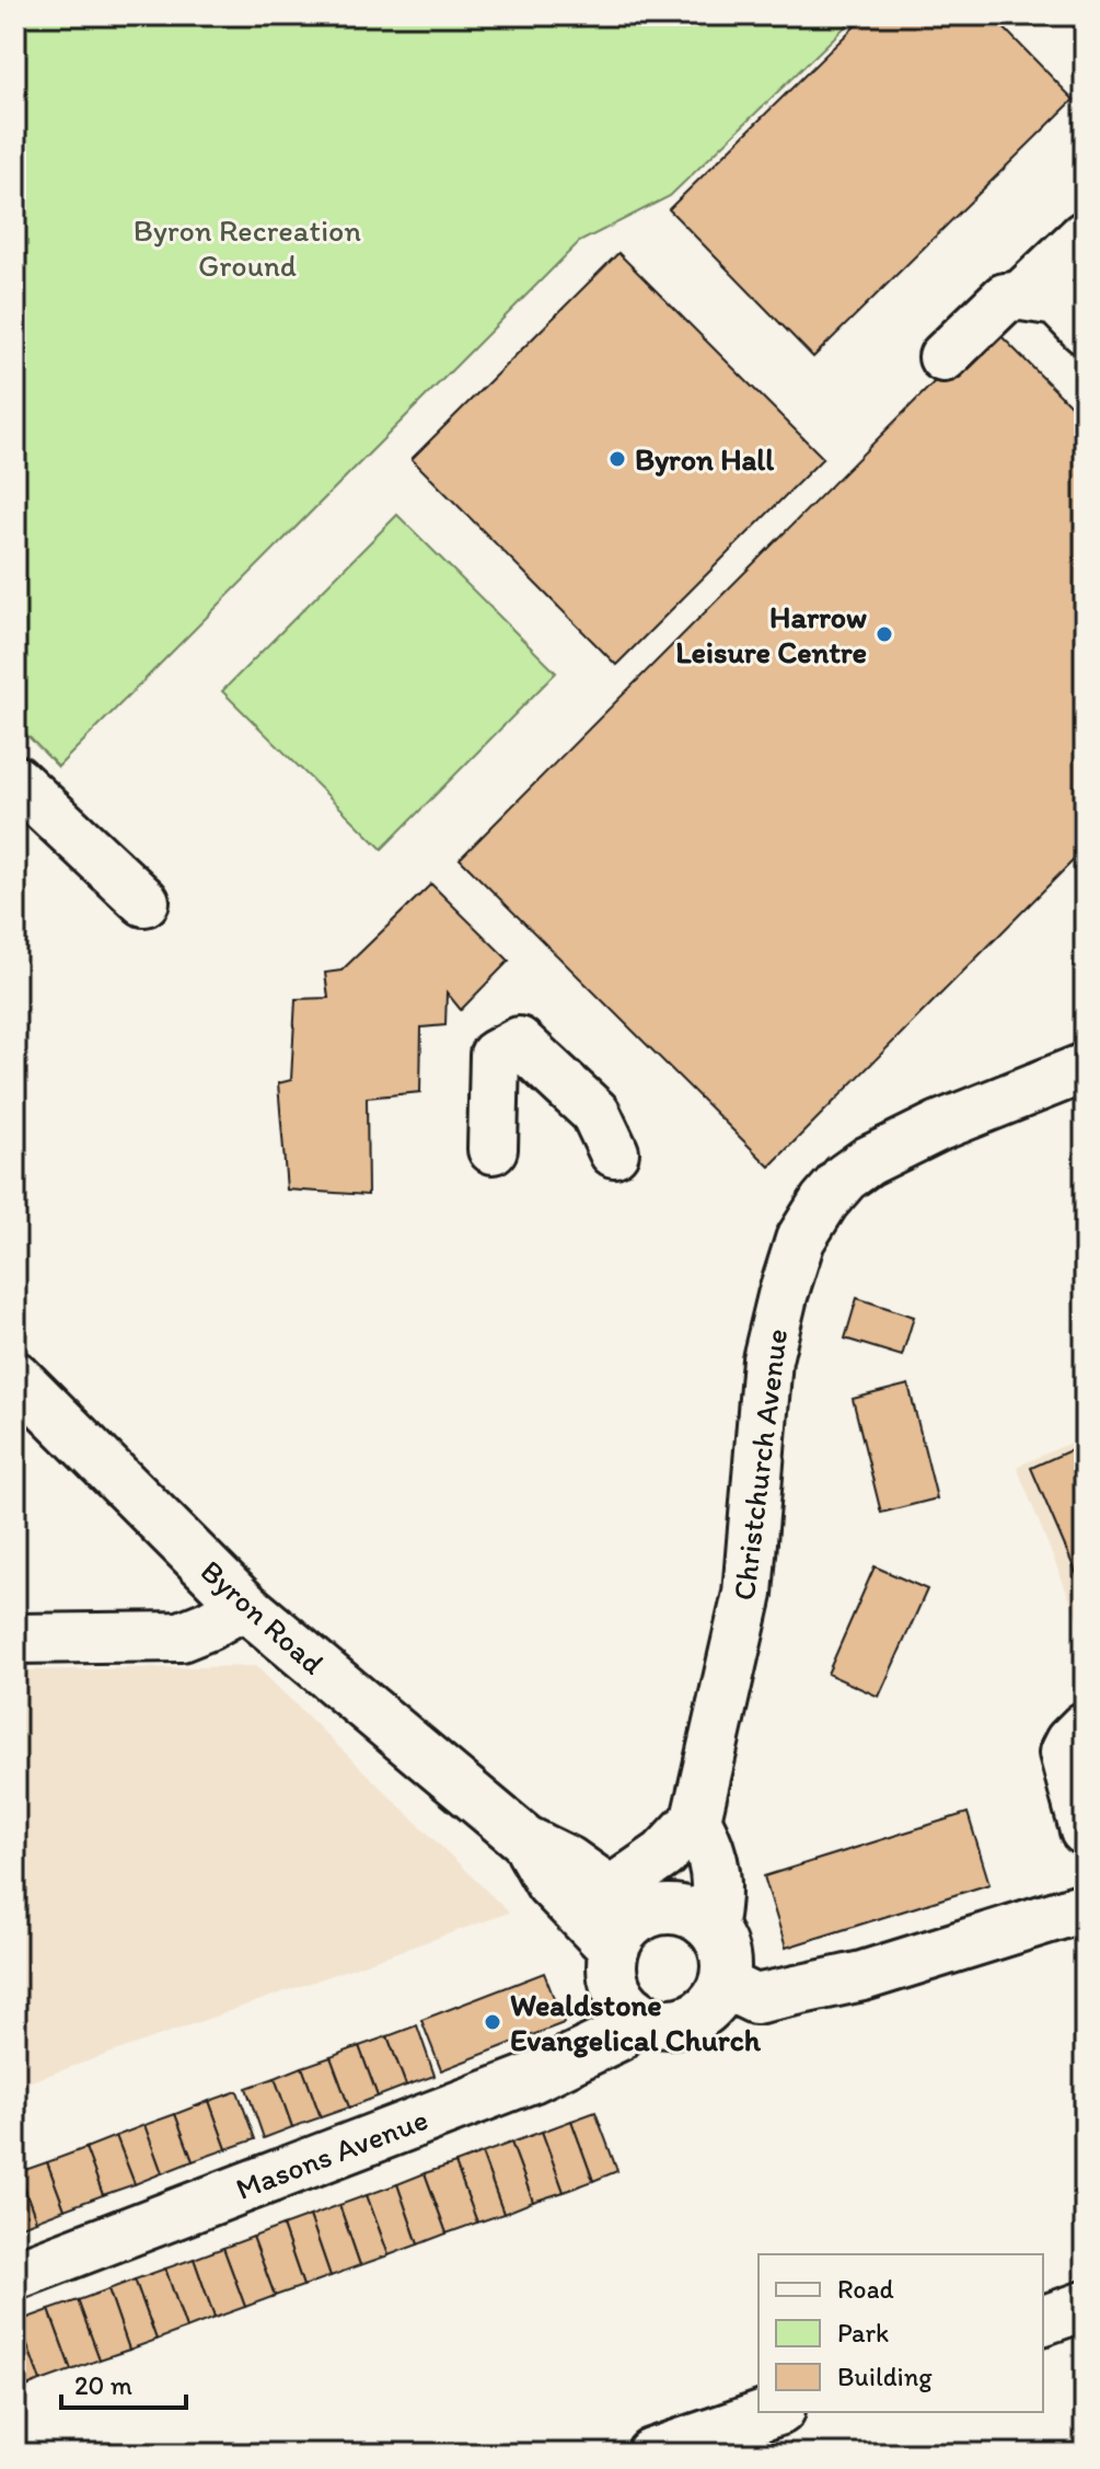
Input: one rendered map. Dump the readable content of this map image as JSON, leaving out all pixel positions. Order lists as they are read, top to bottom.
{
  "streets": {
    "street": ["Christchurch Avenue", "Byron Road", "Masons Avenue"]
  },
  "crossings": [
    ["Byron Road", "Masons Avenue"]
  ],
  "parks": ["Byron Recreation Ground"],
  "places": ["Byron Hall", "Harrow Leisure Centre", "Wealdstone Evangelical Church"],
  "legend": ["Road", "Park", "Building"],
  "scale_bar": "20 m"
}
